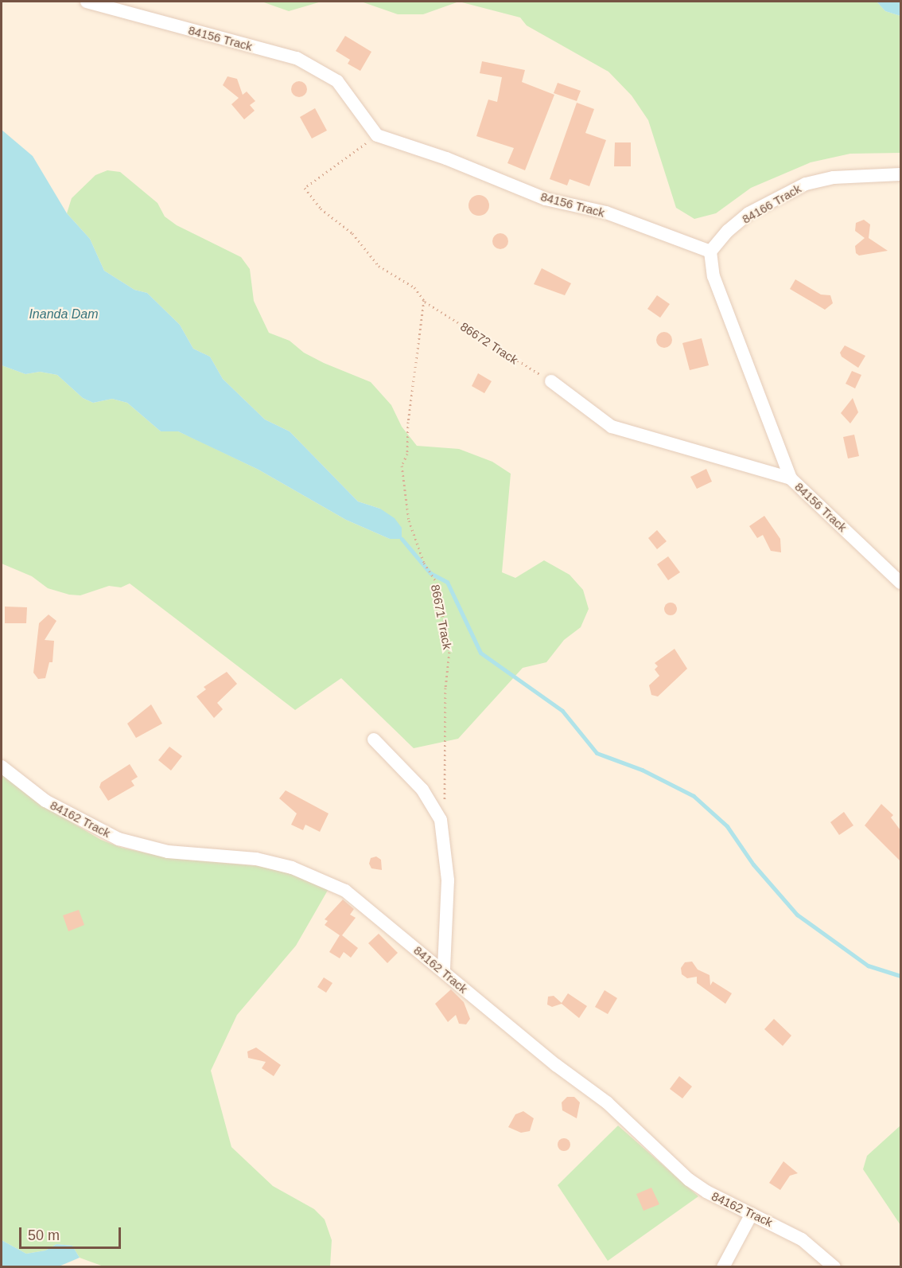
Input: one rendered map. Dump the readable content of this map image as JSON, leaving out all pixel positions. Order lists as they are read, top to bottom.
{
  "streets": {
    "street": ["84156 Track", "84166 Track", "84162 Track"],
    "path": ["86672 Track", "86671 Track"]
  },
  "crossings": [
    ["84156 Track", "84166 Track"],
    ["84156 Track", "86672 Track"],
    ["86672 Track", "86671 Track"]
  ],
  "water": ["Inanda Dam"],
  "scale_bar": "50 m"
}
